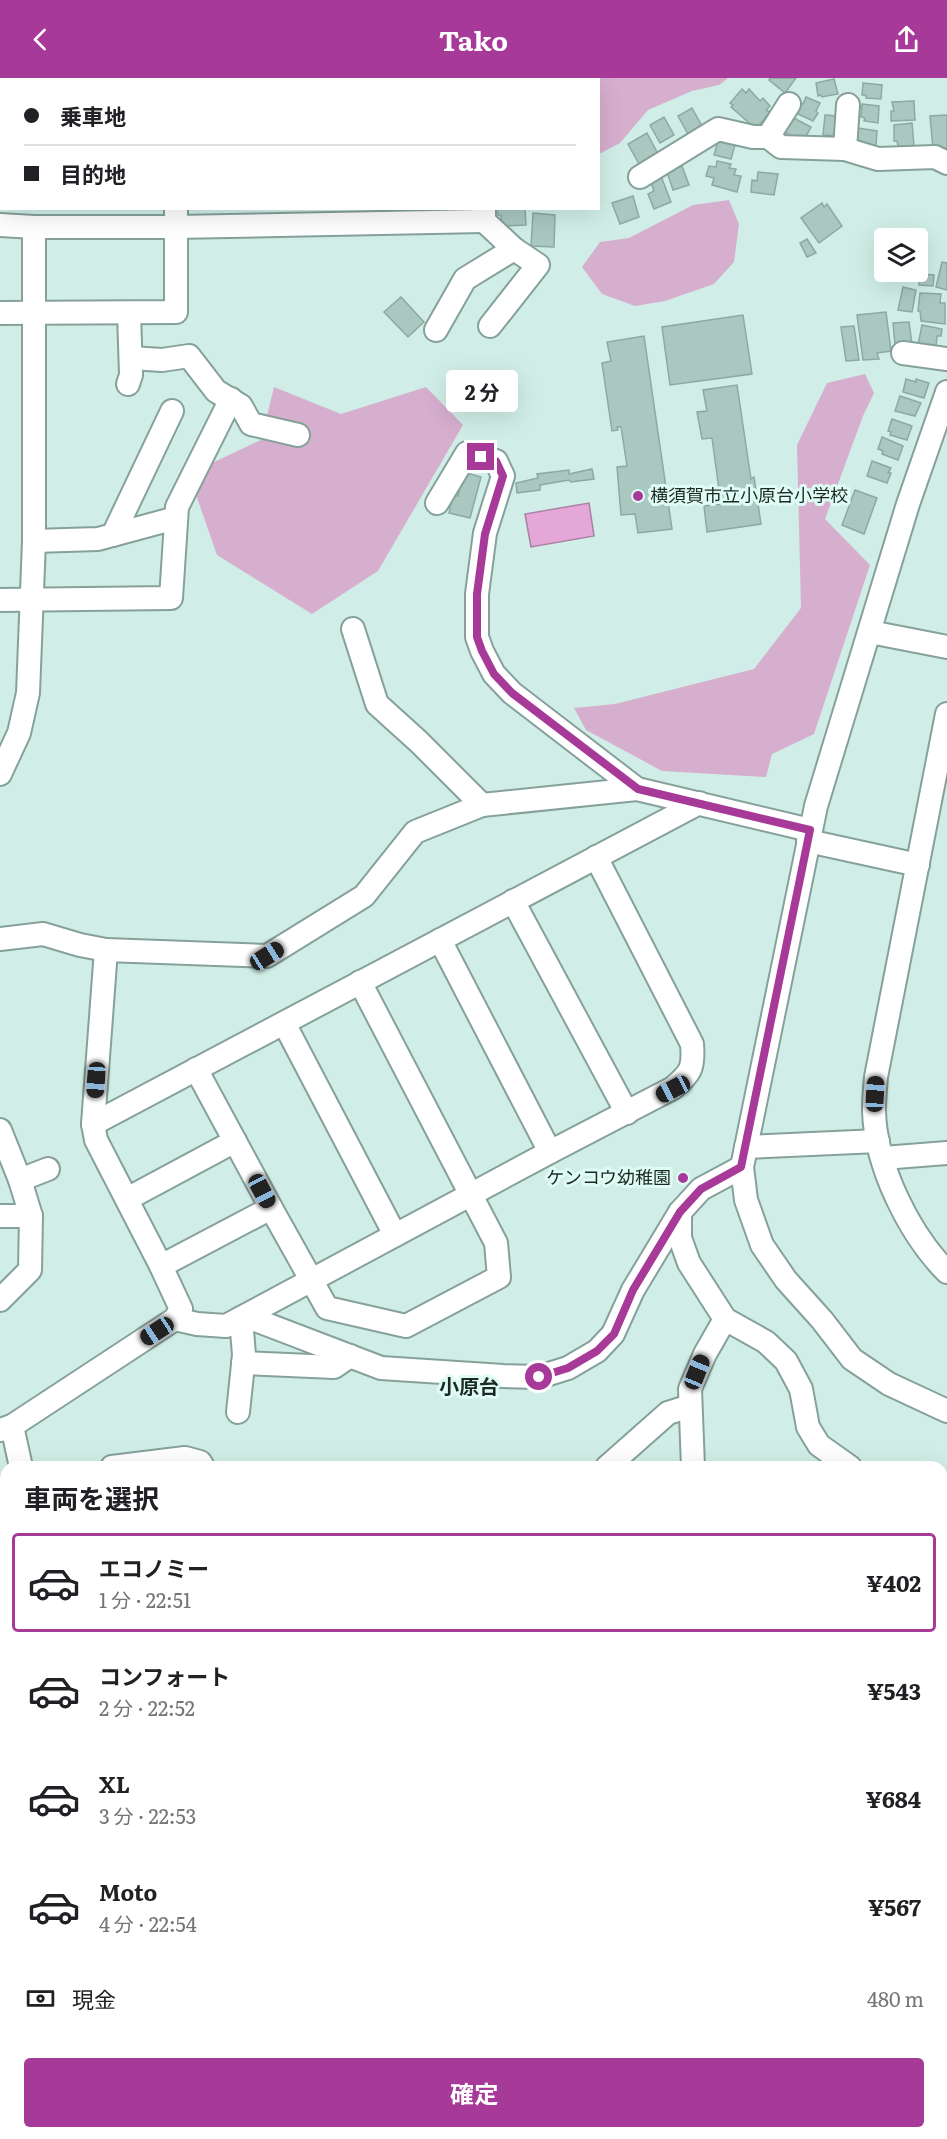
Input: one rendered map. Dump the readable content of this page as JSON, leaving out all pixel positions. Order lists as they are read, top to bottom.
{
  "districts": ["小原台"],
  "places": ["横須賀市立小原台小学校", "ケンコウ幼稚園"],
  "page": {
    "header": "Tako",
    "banner": ["乗車地", "目的地"],
    "bubble": "2 分",
    "heading": "車両を選択",
    "list": [
      {
        "name": "エコノミー",
        "note": "1 分 · 22:51",
        "value": "¥402"
      },
      {
        "name": "コンフォート",
        "note": "2 分 · 22:52",
        "value": "¥543"
      },
      {
        "name": "XL",
        "note": "3 分 · 22:53",
        "value": "¥684"
      },
      {
        "name": "Moto",
        "note": "4 分 · 22:54",
        "value": "¥567"
      }
    ],
    "pay": ["現金", "480 m"],
    "buttons": "確定"
  }
}
